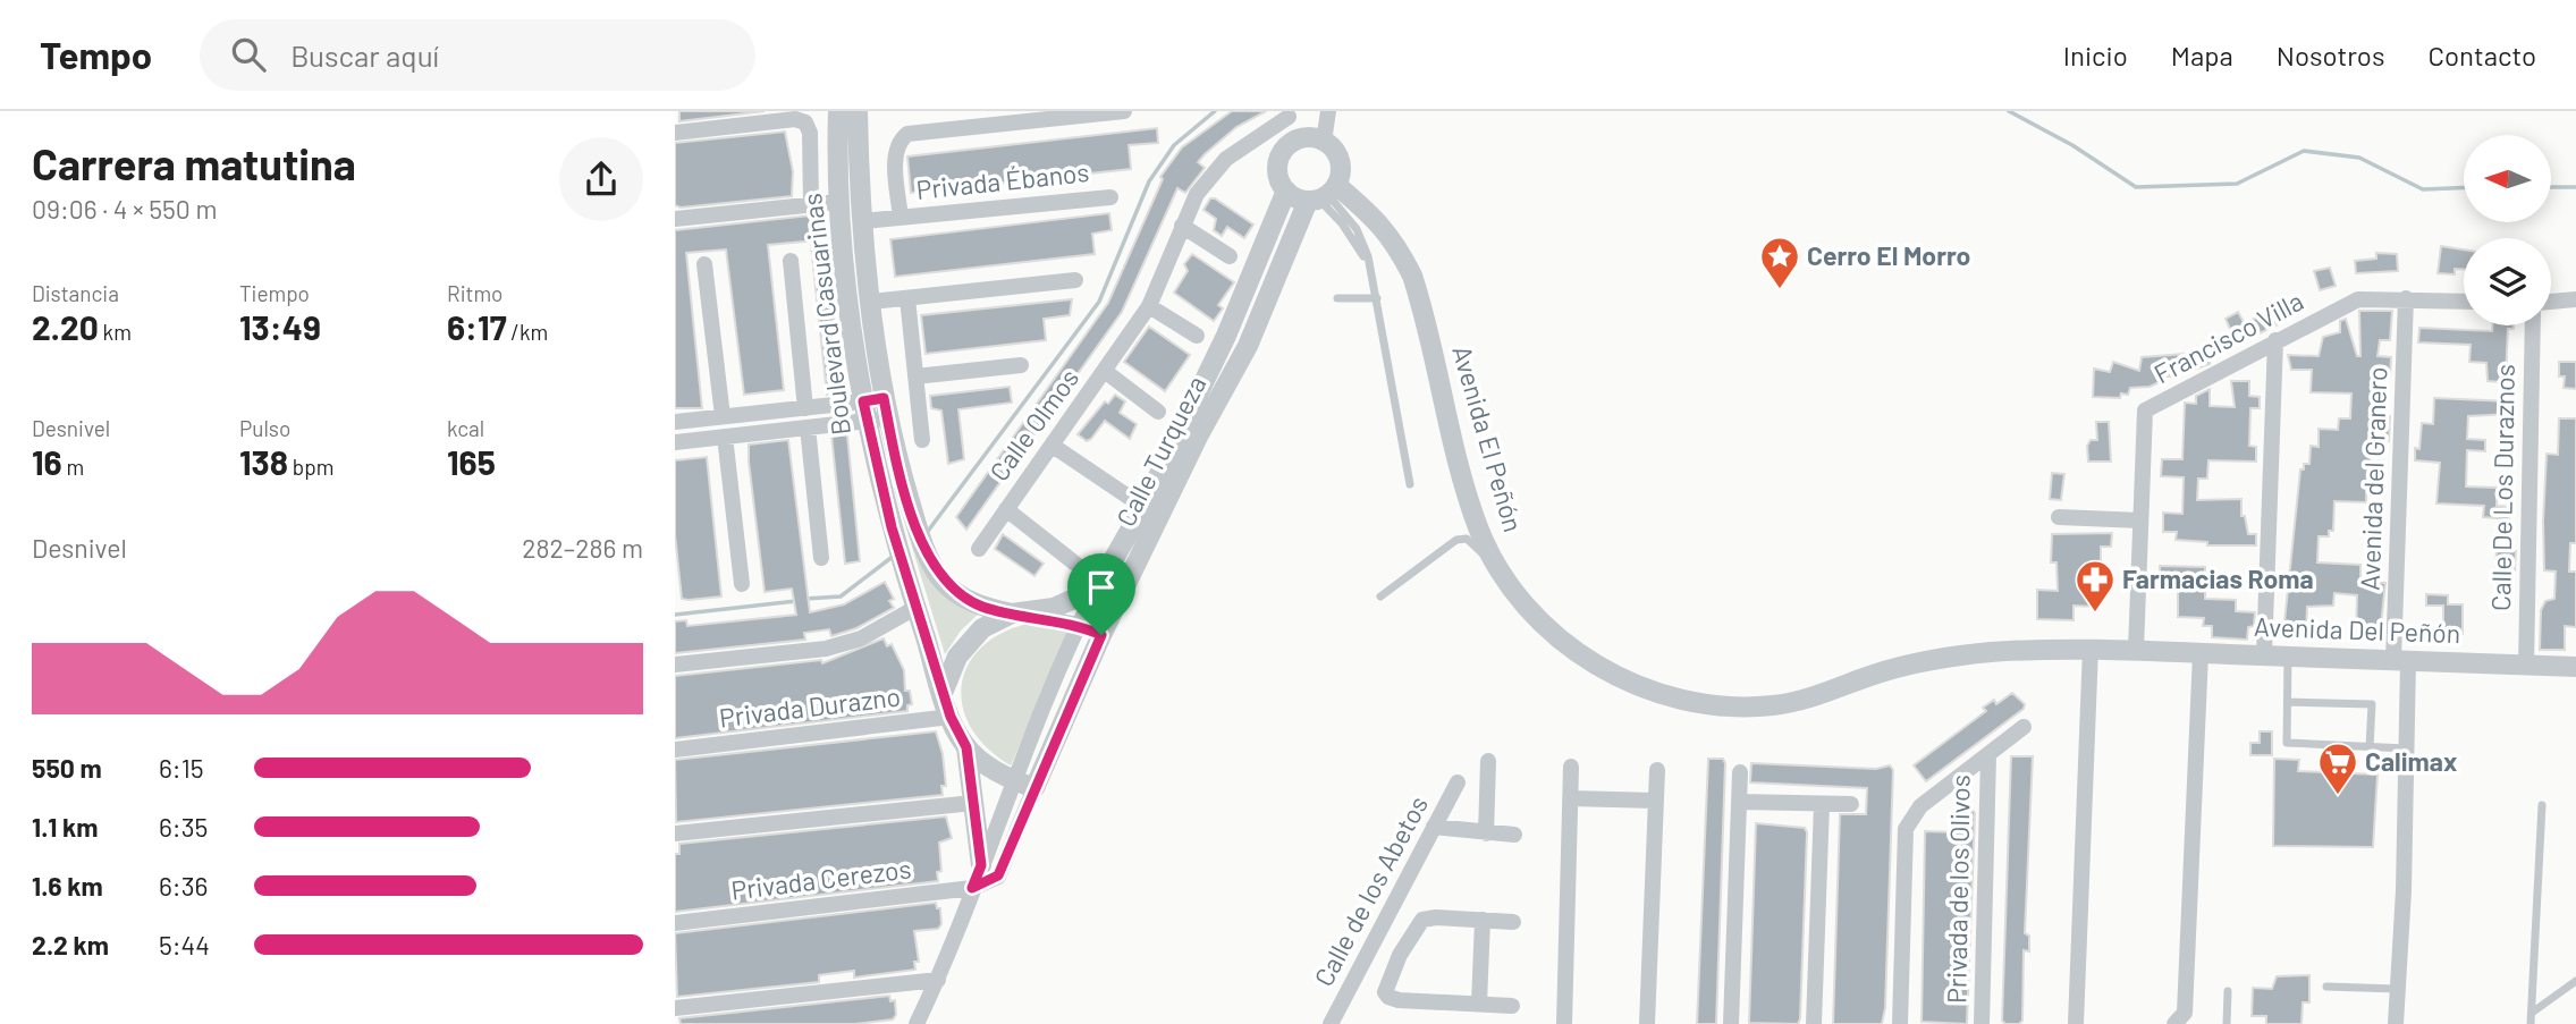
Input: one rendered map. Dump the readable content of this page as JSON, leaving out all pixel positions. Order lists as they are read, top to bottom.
{
  "streets": {
    "street": [
      "Privada Ébanos",
      "Boulevard Casuarinas",
      "Francisco Villa",
      "Calle Olmos",
      "Avenida El Peñón",
      "Calle Turqueza",
      "Avenida del Granero",
      "Calle De Los Duraznos",
      "Avenida Del Peñón",
      "Privada Durazno",
      "Privada Cerezos",
      "Privada de los Olivos",
      "Calle de los Abetos"
    ]
  },
  "crossings": [
    ["Privada Ébanos", "Boulevard Casuarinas"],
    ["Boulevard Casuarinas", "Calle Turqueza"],
    ["Boulevard Casuarinas", "Privada Durazno"],
    ["Francisco Villa", "Avenida El Peñón"],
    ["Francisco Villa", "Avenida del Granero"],
    ["Francisco Villa", "Avenida Del Peñón"],
    ["Avenida El Peñón", "Calle Turqueza"],
    ["Avenida El Peñón", "Avenida Del Peñón"],
    ["Calle Turqueza", "Privada Cerezos"],
    ["Avenida del Granero", "Avenida Del Peñón"],
    ["Calle De Los Duraznos", "Avenida Del Peñón"]
  ],
  "places": {
    "place": ["Cerro El Morro"],
    "pharmacy": ["Farmacias Roma"],
    "supermarket": ["Calimax"]
  },
  "north": "left",
  "page": {
    "header": "Tempo",
    "search": "Buscar aquí",
    "nav": [
      "Inicio",
      "Mapa",
      "Nosotros",
      "Contacto"
    ],
    "heading": ["Carrera matutina", "09:06 · 4 × 550 m"],
    "stats": [
      ["Distancia", "2.20 km"],
      ["Tiempo", "13:49"],
      ["Ritmo", "6:17 /km"],
      ["Desnivel", "16 m"],
      ["Pulso", "138 bpm"],
      ["kcal", "165"]
    ],
    "chart": ["Desnivel", "282–286 m"],
    "list": [
      {
        "name": "550 m",
        "note": "6:15"
      },
      {
        "name": "1.1 km",
        "note": "6:35"
      },
      {
        "name": "1.6 km",
        "note": "6:36"
      },
      {
        "name": "2.2 km",
        "note": "5:44"
      }
    ]
  }
}
